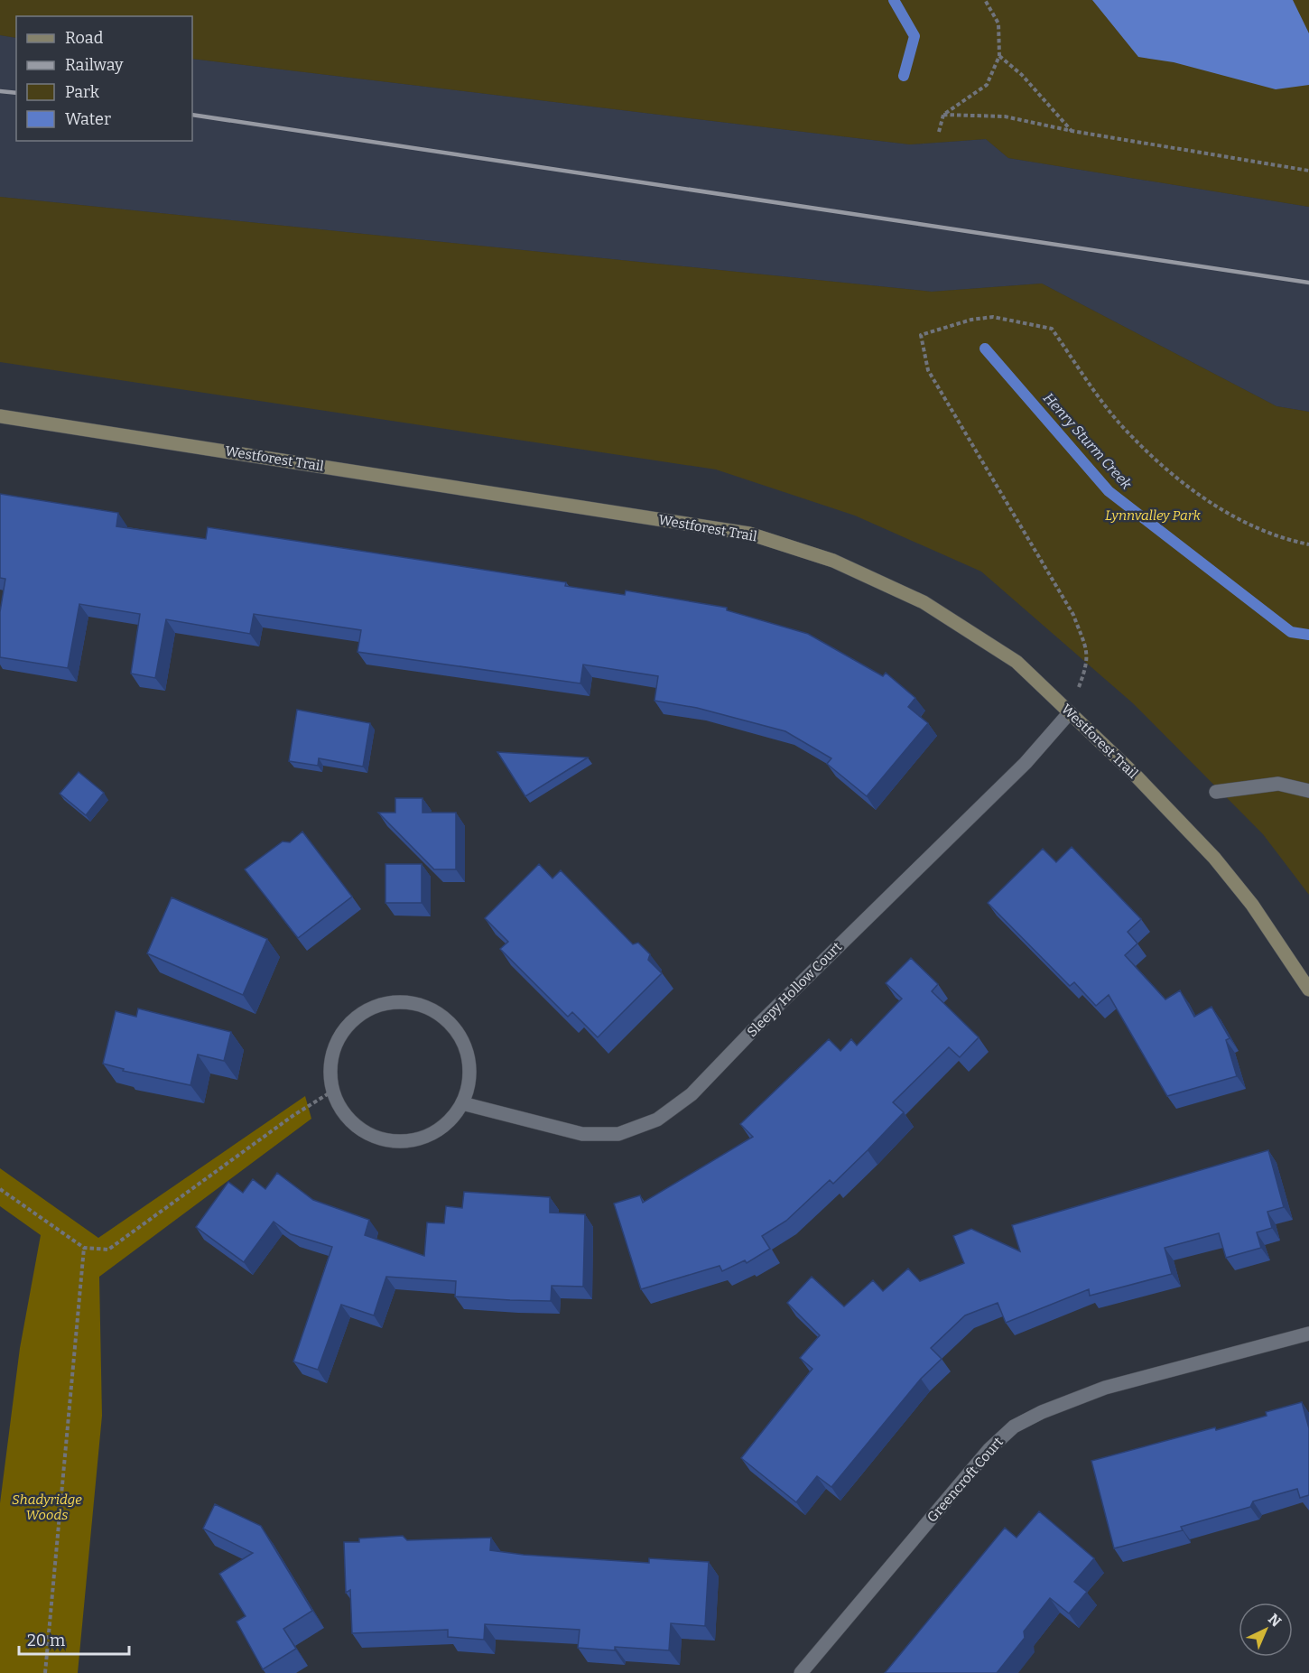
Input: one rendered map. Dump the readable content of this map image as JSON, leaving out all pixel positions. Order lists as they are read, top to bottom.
{
  "streets": {
    "street": ["Westforest Trail", "Sleepy Hollow Court", "Greencroft Court"]
  },
  "crossings": [
    ["Westforest Trail", "Sleepy Hollow Court"]
  ],
  "water": ["Henry Sturm Creek"],
  "parks": ["Lynnvalley Park", "Shadyridge Woods"],
  "legend": [
    "Road",
    "Railway",
    "Park",
    "Water"
  ],
  "scale_bar": "20 m",
  "north": "top right"
}
